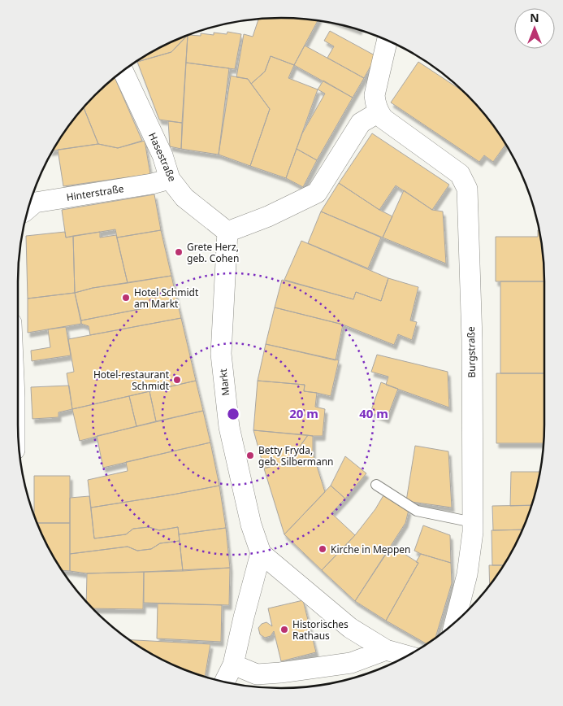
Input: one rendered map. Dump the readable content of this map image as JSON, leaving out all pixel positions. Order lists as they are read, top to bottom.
{
  "streets": {
    "street": [
      "Hasestraße",
      "Hinterstraße",
      "Burgstraße",
      "Markt"
    ]
  },
  "crossings": [
    ["Hasestraße", "Hinterstraße"],
    ["Hasestraße", "Markt"]
  ],
  "places": [
    "Grete Herz, geb. Cohen",
    "Hotel Schmidt am Markt",
    "Hotel-restaurant Schmidt",
    "Betty Fryda, geb. Silbermann",
    "Kirche in Meppen",
    "Historisches Rathaus"
  ],
  "north": "top",
  "rings": ["20 m", "40 m"]
}
